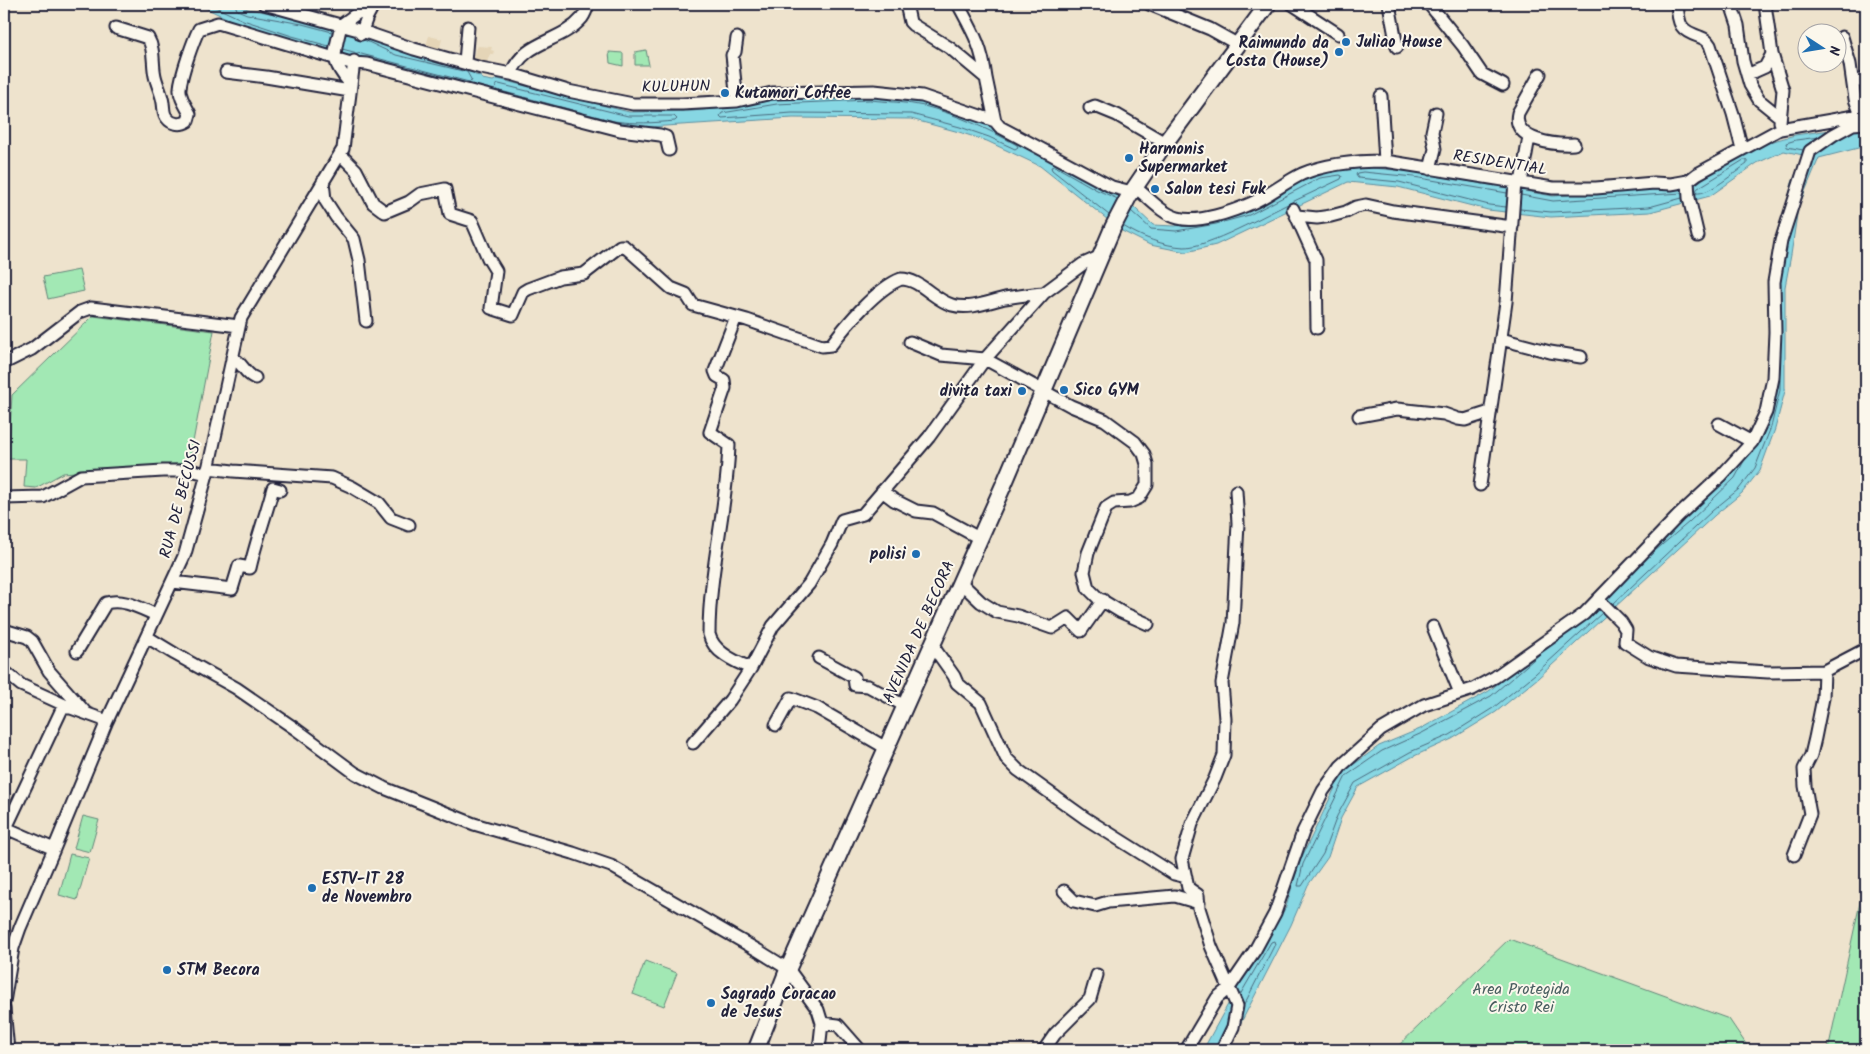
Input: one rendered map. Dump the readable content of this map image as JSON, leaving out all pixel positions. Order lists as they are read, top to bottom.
{
  "streets": {
    "main road": ["AVENIDA DE BECORA"],
    "street": ["KULUHUN", "RESIDENTIAL", "RUA DE BECUSSI"]
  },
  "crossings": [
    ["KULUHUN", "RESIDENTIAL"],
    ["KULUHUN", "AVENIDA DE BECORA"],
    ["RESIDENTIAL", "AVENIDA DE BECORA"]
  ],
  "parks": ["Area Protegida Cristo Rei"],
  "places": [
    "Juliao House",
    "Raimundo da Costa (House)",
    "Kutamori Coffee",
    "Harmonis Supermarket",
    "Salon tesi Fuk",
    "Sico GYM",
    "divita taxi",
    "polisi",
    "ESTV-IT 28 de Novembro",
    "STM Becora",
    "Sagrado Coracao de Jesus"
  ],
  "north": "right"
}
